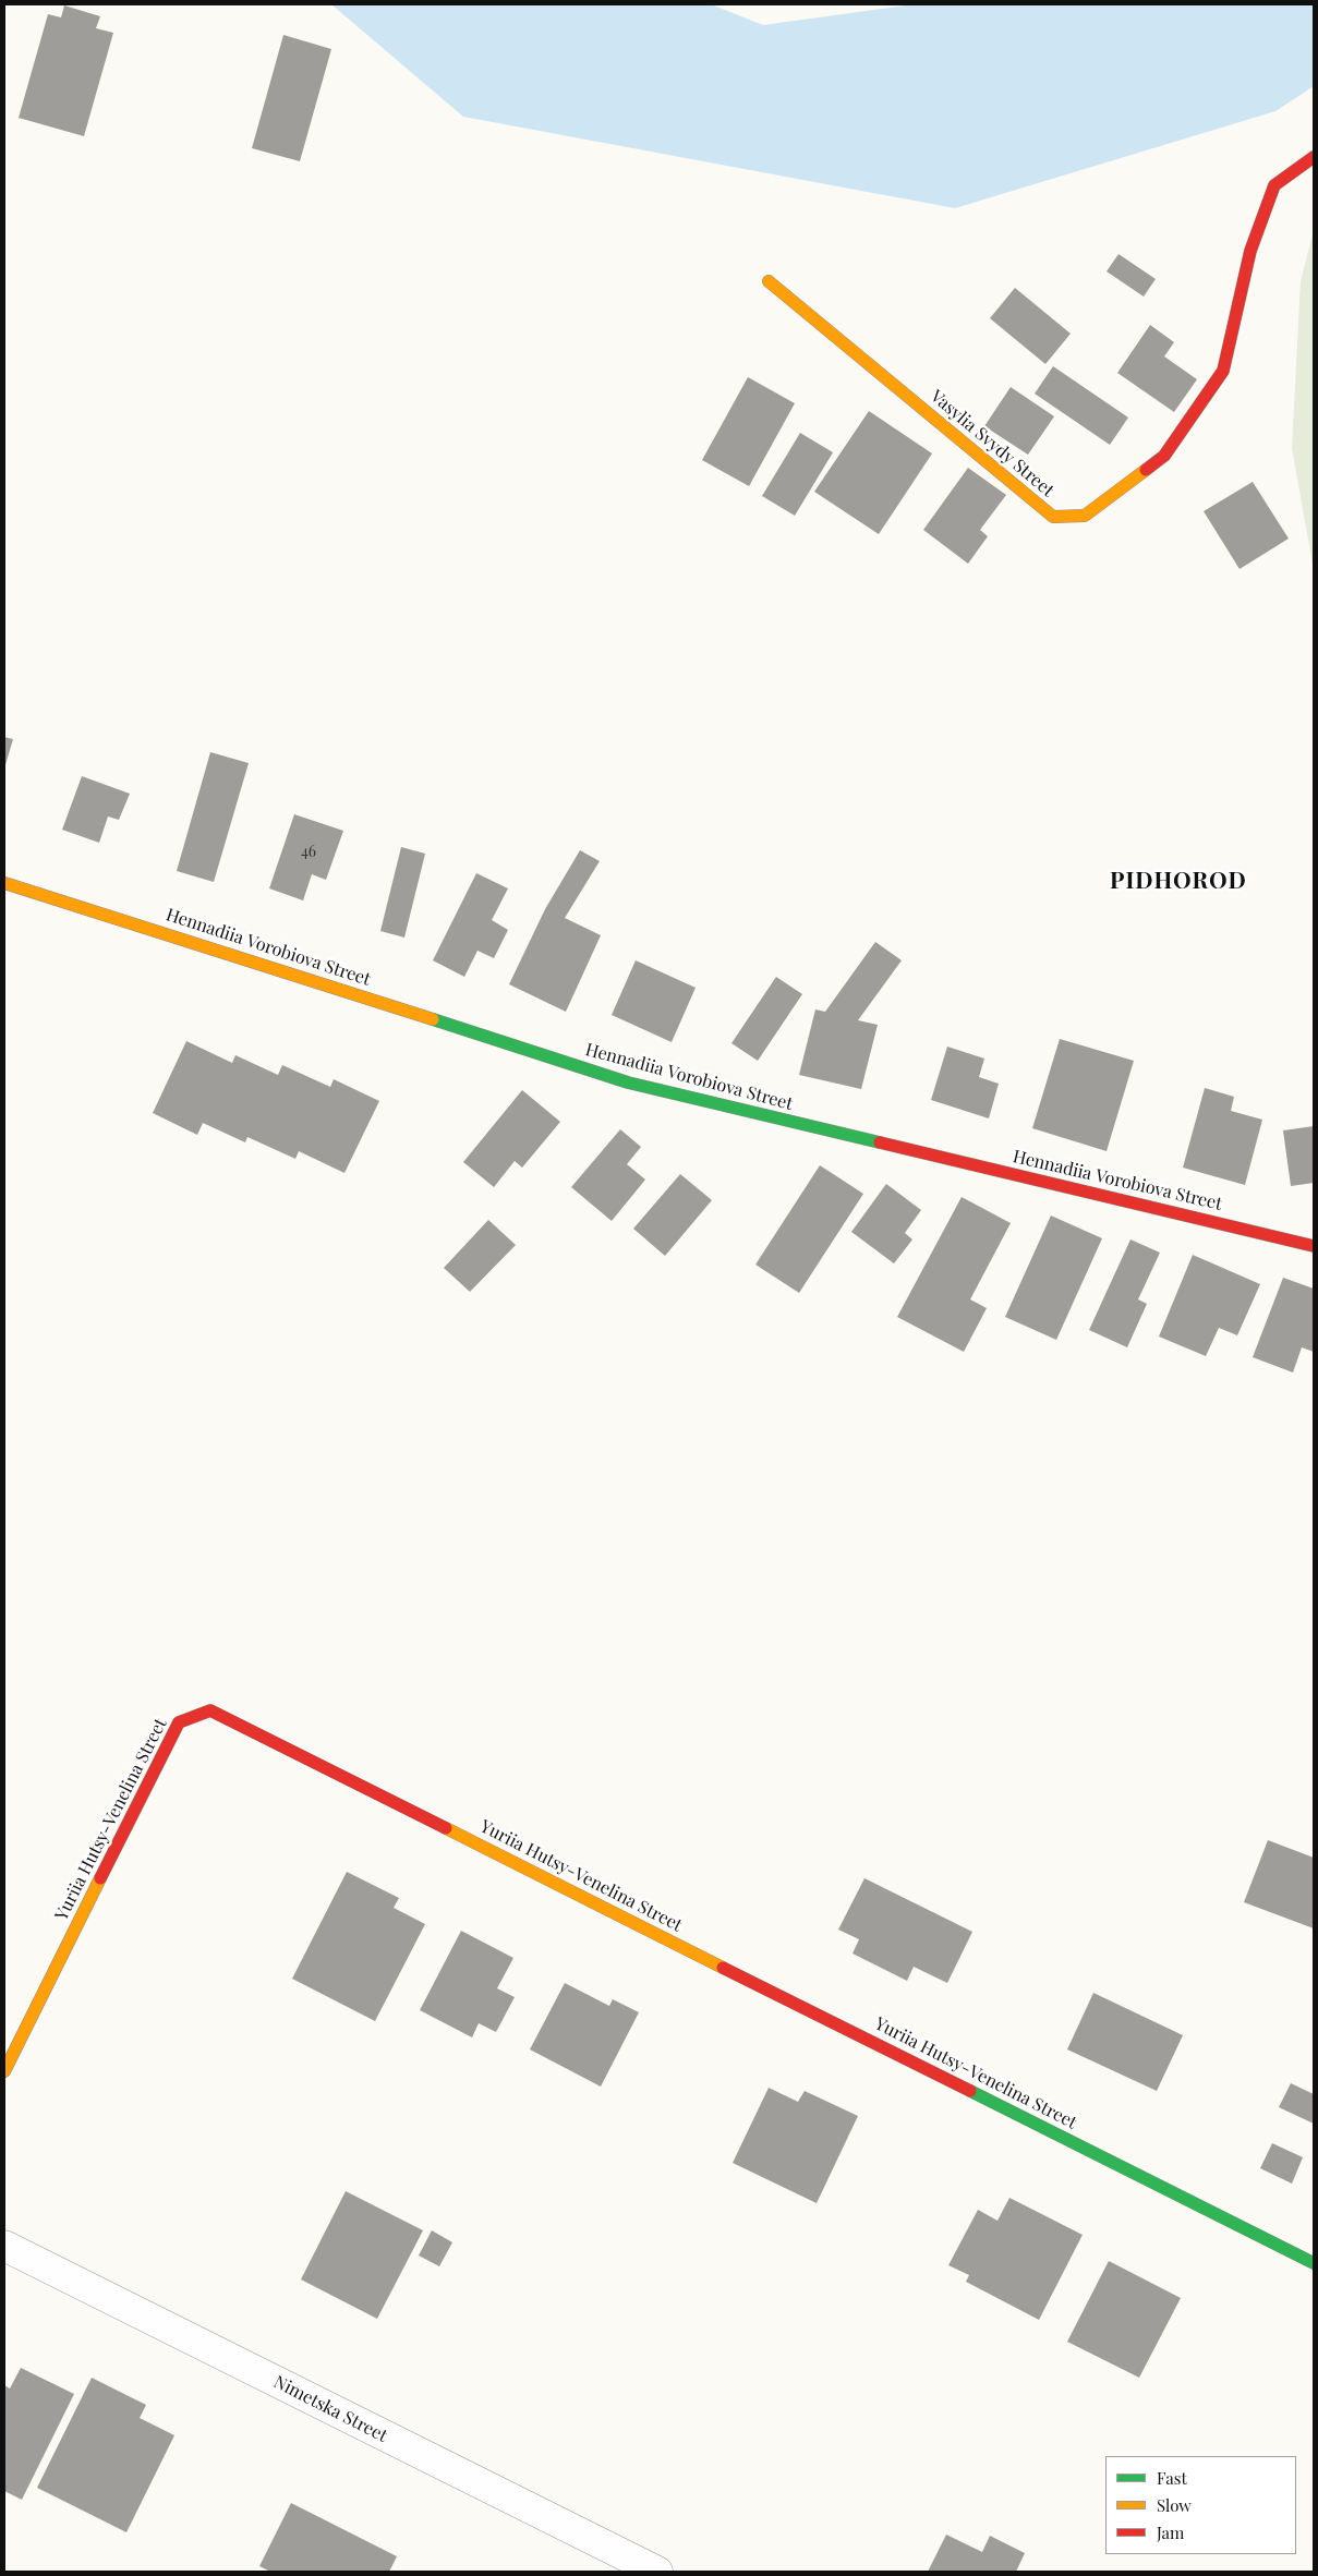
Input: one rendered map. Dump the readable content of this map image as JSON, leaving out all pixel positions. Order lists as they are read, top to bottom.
{
  "streets": {
    "street": [
      "Vasylia Svydy Street",
      "Hennadiia Vorobiova Street",
      "Yuriia Hutsy-Venelina Street",
      "Nimetska Street"
    ]
  },
  "districts": ["PIDHOROD"],
  "house_numbers": ["46"],
  "legend": ["Fast", "Slow", "Jam"]
}
